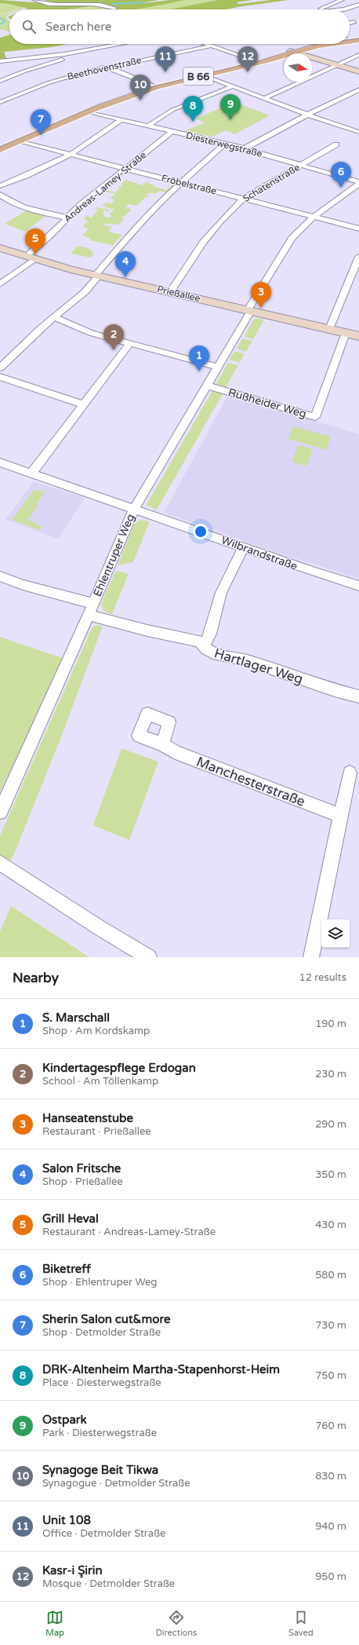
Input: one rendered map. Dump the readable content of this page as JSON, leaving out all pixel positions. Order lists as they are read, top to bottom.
{
  "streets": {
    "main road": ["B 66"],
    "street": [
      "Beethovenstraße",
      "Diesterwegstraße",
      "Schatenstraße",
      "Fröbelstraße",
      "Andreas-Lamey-Straße",
      "Prießallee",
      "Rußheider Weg",
      "Wilbrandstraße",
      "Ehlentruper Weg",
      "Hartlager Weg",
      "Manchesterstraße"
    ]
  },
  "crossings": [
    ["B 66", "Diesterwegstraße"],
    ["B 66", "Fröbelstraße"],
    ["Diesterwegstraße", "Schatenstraße"],
    ["Diesterwegstraße", "Andreas-Lamey-Straße"],
    ["Diesterwegstraße", "Ehlentruper Weg"],
    ["Schatenstraße", "Fröbelstraße"],
    ["Schatenstraße", "Prießallee"],
    ["Fröbelstraße", "Andreas-Lamey-Straße"],
    ["Fröbelstraße", "Ehlentruper Weg"],
    ["Andreas-Lamey-Straße", "Prießallee"],
    ["Prießallee", "Rußheider Weg"],
    ["Prießallee", "Ehlentruper Weg"],
    ["Rußheider Weg", "Ehlentruper Weg"],
    ["Wilbrandstraße", "Ehlentruper Weg"],
    ["Ehlentruper Weg", "Hartlager Weg"]
  ],
  "north": "right",
  "page": {
    "search": "Search here",
    "pins": [
      "11",
      "12",
      "10",
      "9",
      "8",
      "7",
      "6",
      "5",
      "4",
      "3",
      "2",
      "1"
    ],
    "heading": ["Nearby", "12 results"],
    "list": [
      {
        "mark": "1",
        "name": "S. Marschall",
        "note": "Shop · Am Kordskamp",
        "value": "190 m"
      },
      {
        "mark": "2",
        "name": "Kindertagespflege Erdogan",
        "note": "School · Am Töllenkamp",
        "value": "230 m"
      },
      {
        "mark": "3",
        "name": "Hanseatenstube",
        "note": "Restaurant · Prießallee",
        "value": "290 m"
      },
      {
        "mark": "4",
        "name": "Salon Fritsche",
        "note": "Shop · Prießallee",
        "value": "350 m"
      },
      {
        "mark": "5",
        "name": "Grill Heval",
        "note": "Restaurant · Andreas-Lamey-Straße",
        "value": "430 m"
      },
      {
        "mark": "6",
        "name": "Biketreff",
        "note": "Shop · Ehlentruper Weg",
        "value": "580 m"
      },
      {
        "mark": "7",
        "name": "Sherin Salon cut&more",
        "note": "Shop · Detmolder Straße",
        "value": "730 m"
      },
      {
        "mark": "8",
        "name": "DRK-Altenheim Martha-Stapenhorst-Heim",
        "note": "Place · Diesterwegstraße",
        "value": "750 m"
      },
      {
        "mark": "9",
        "name": "Ostpark",
        "note": "Park · Diesterwegstraße",
        "value": "760 m"
      },
      {
        "mark": "10",
        "name": "Synagoge Beit Tikwa",
        "note": "Synagogue · Detmolder Straße",
        "value": "830 m"
      },
      {
        "mark": "11",
        "name": "Unit 108",
        "note": "Office · Detmolder Straße",
        "value": "940 m"
      },
      {
        "mark": "12",
        "name": "Kasr-i Şirin",
        "note": "Mosque · Detmolder Straße",
        "value": "950 m"
      }
    ],
    "nav": ["Map", "Directions", "Saved"]
  }
}
